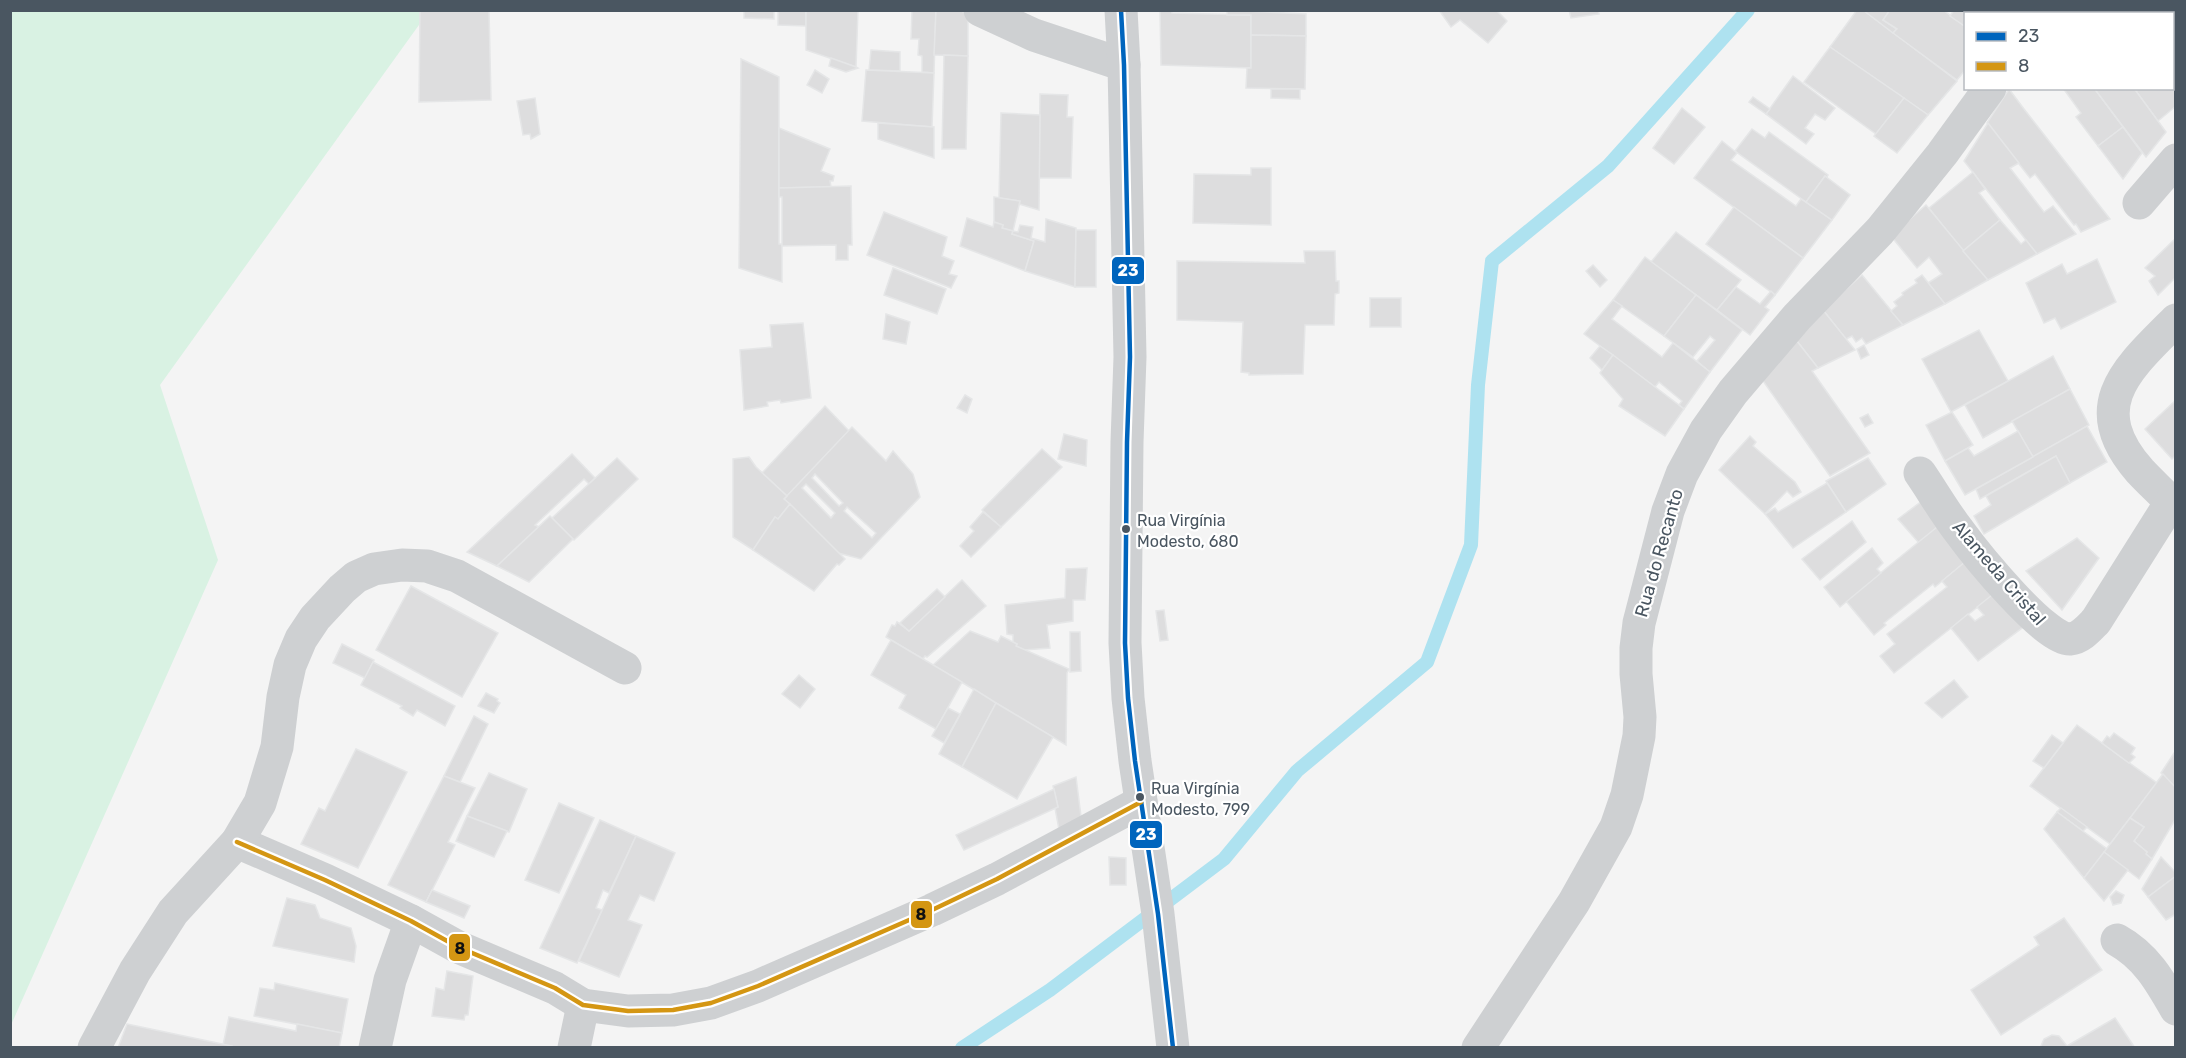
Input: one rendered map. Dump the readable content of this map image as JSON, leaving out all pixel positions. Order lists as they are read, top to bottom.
{
  "streets": {
    "street": ["Rua do Recanto", "Alameda Cristal"]
  },
  "places": ["Rua Virgínia Modesto, 680", "Rua Virgínia Modesto, 799"],
  "lines": ["transit line 23", "transit line 8"],
  "legend": ["23", "8"]
}
